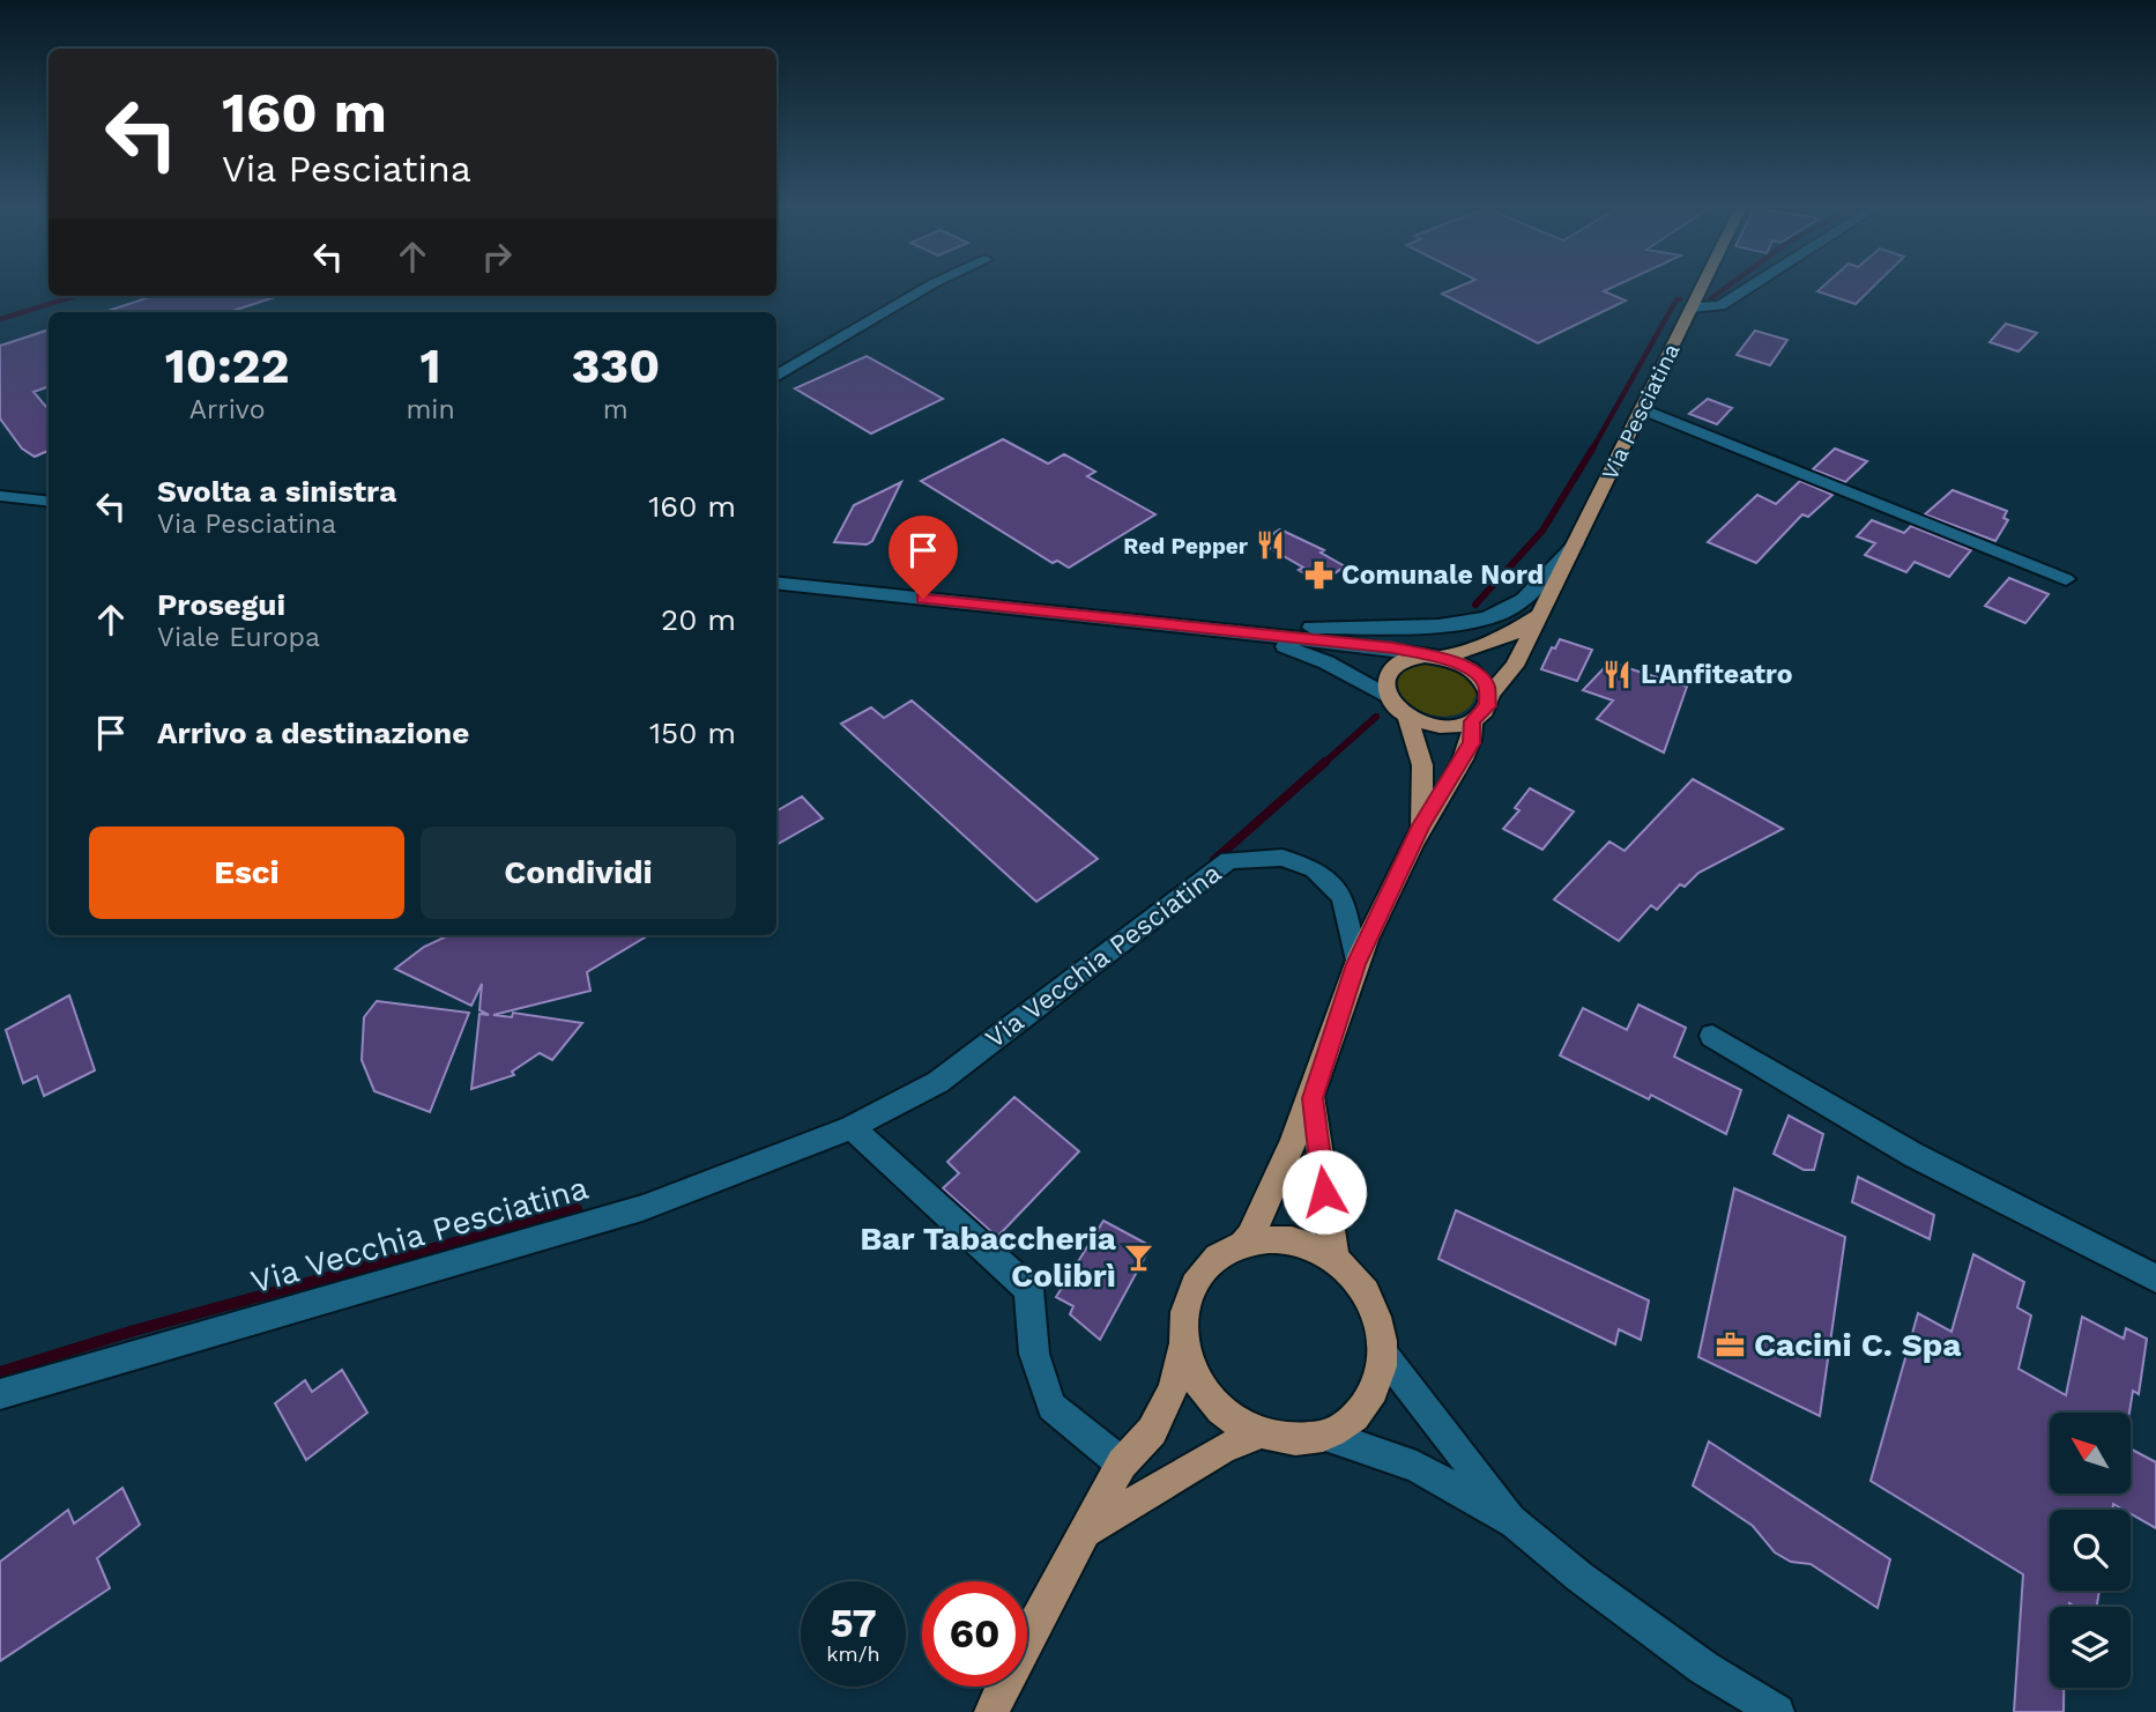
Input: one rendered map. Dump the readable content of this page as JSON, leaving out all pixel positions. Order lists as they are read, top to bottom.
{
  "streets": {
    "main road": ["Via Pesciatina"],
    "street": ["Via Vecchia Pesciatina"]
  },
  "crossings": [
    ["Via Pesciatina", "Via Vecchia Pesciatina"]
  ],
  "places": {
    "restaurant": ["Red Pepper", "L'Anfiteatro"],
    "pharmacy": ["Comunale Nord"],
    "bar": ["Bar Tabaccheria Colibrì"],
    "office": ["Cacini C. Spa"]
  },
  "north": "top left",
  "page": {
    "turn": ["160 m", "Via Pesciatina"],
    "eta": [
      "10:22",
      "Arrivo",
      "1",
      "min",
      "330",
      "m"
    ],
    "list": [
      {
        "name": "Svolta a sinistra",
        "note": "Via Pesciatina",
        "value": "160 m"
      },
      {
        "name": "Prosegui",
        "note": "Viale Europa",
        "value": "20 m"
      },
      {
        "name": "Arrivo a destinazione",
        "value": "150 m"
      }
    ],
    "buttons": ["Esci", "Condividi"],
    "speed": "57 km/h",
    "limit": "60"
  }
}
